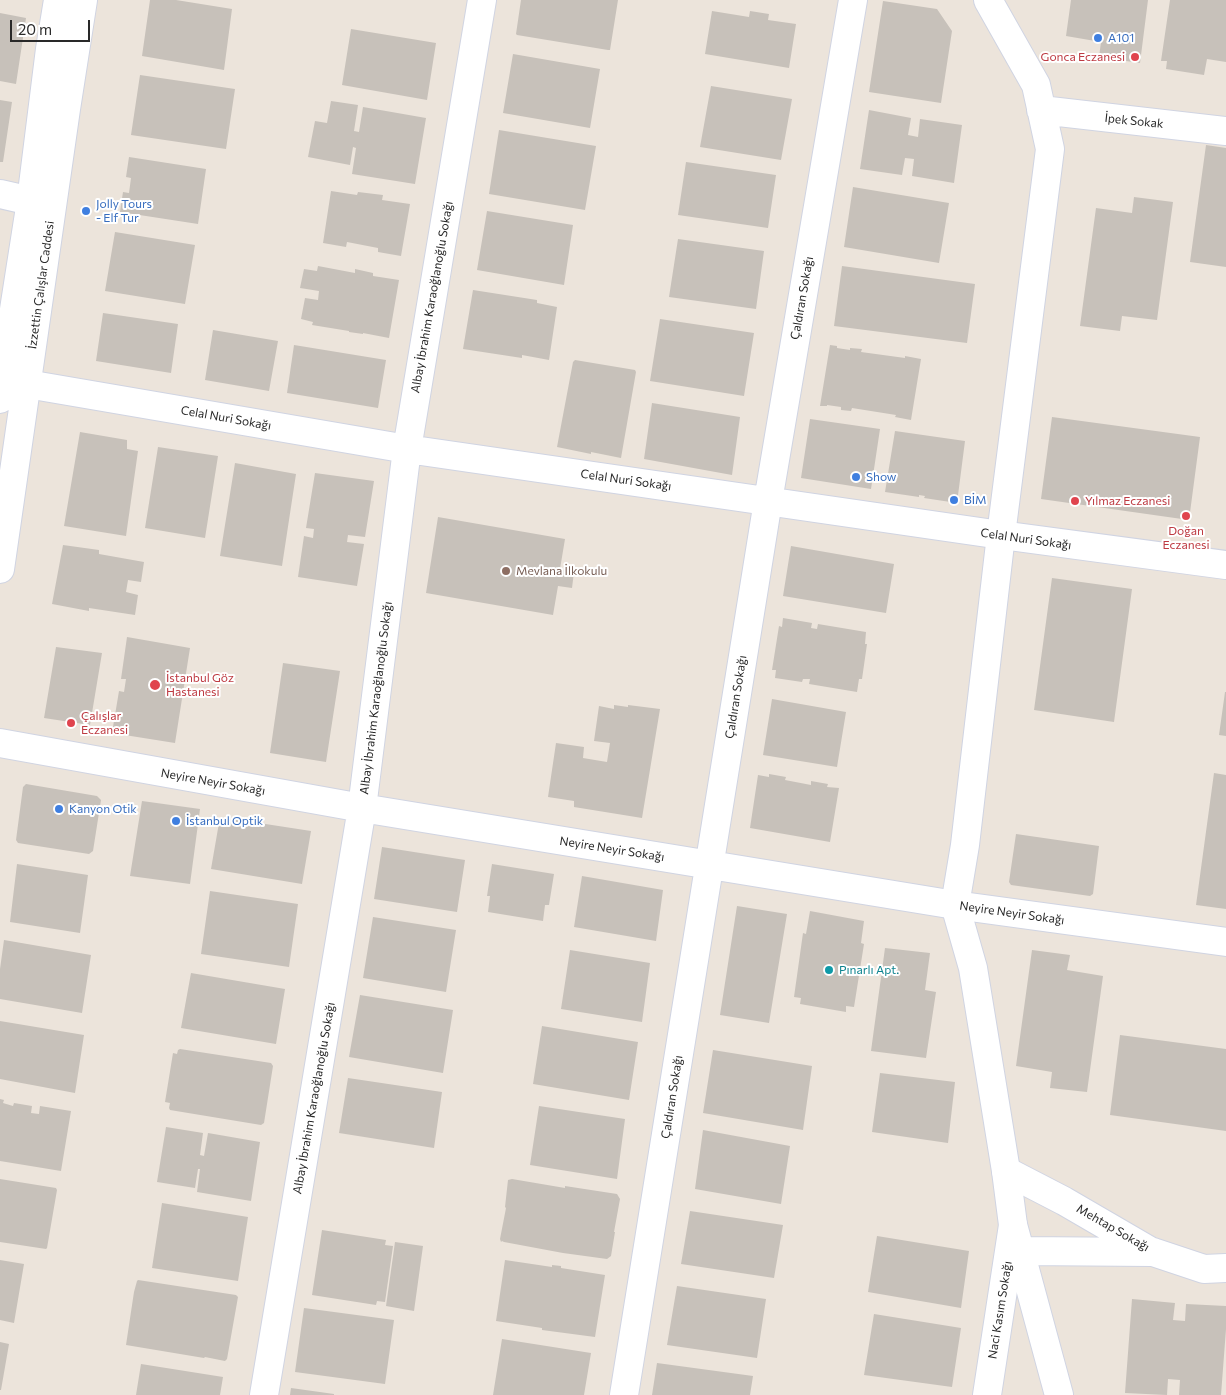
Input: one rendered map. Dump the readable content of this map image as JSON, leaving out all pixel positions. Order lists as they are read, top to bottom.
{
  "streets": {
    "street": [
      "İpek Sokak",
      "İzzettin Çalışlar Caddesi",
      "Albay İbrahim Karaoğlanoğlu Sokağı",
      "Çaldıran Sokağı",
      "Celal Nuri Sokağı",
      "Neyire Neyir Sokağı",
      "Mehtap Sokağı",
      "Naci Kasım Sokağı"
    ]
  },
  "crossings": [
    ["İzzettin Çalışlar Caddesi", "Celal Nuri Sokağı"],
    ["Albay İbrahim Karaoğlanoğlu Sokağı", "Celal Nuri Sokağı"],
    ["Albay İbrahim Karaoğlanoğlu Sokağı", "Neyire Neyir Sokağı"],
    ["Çaldıran Sokağı", "Celal Nuri Sokağı"],
    ["Çaldıran Sokağı", "Neyire Neyir Sokağı"]
  ],
  "places": [
    "A101",
    "Gonca Eczanesi",
    "Jolly Tours - Elf Tur",
    "Show",
    "BİM",
    "Yılmaz Eczanesi",
    "Doğan Eczanesi",
    "Mevlana İlkokulu",
    "İstanbul Göz Hastanesi",
    "Çalışlar Eczanesi",
    "Kanyon Otik",
    "İstanbul Optik",
    "Pınarlı Apt."
  ],
  "scale_bar": "20 m"
}
